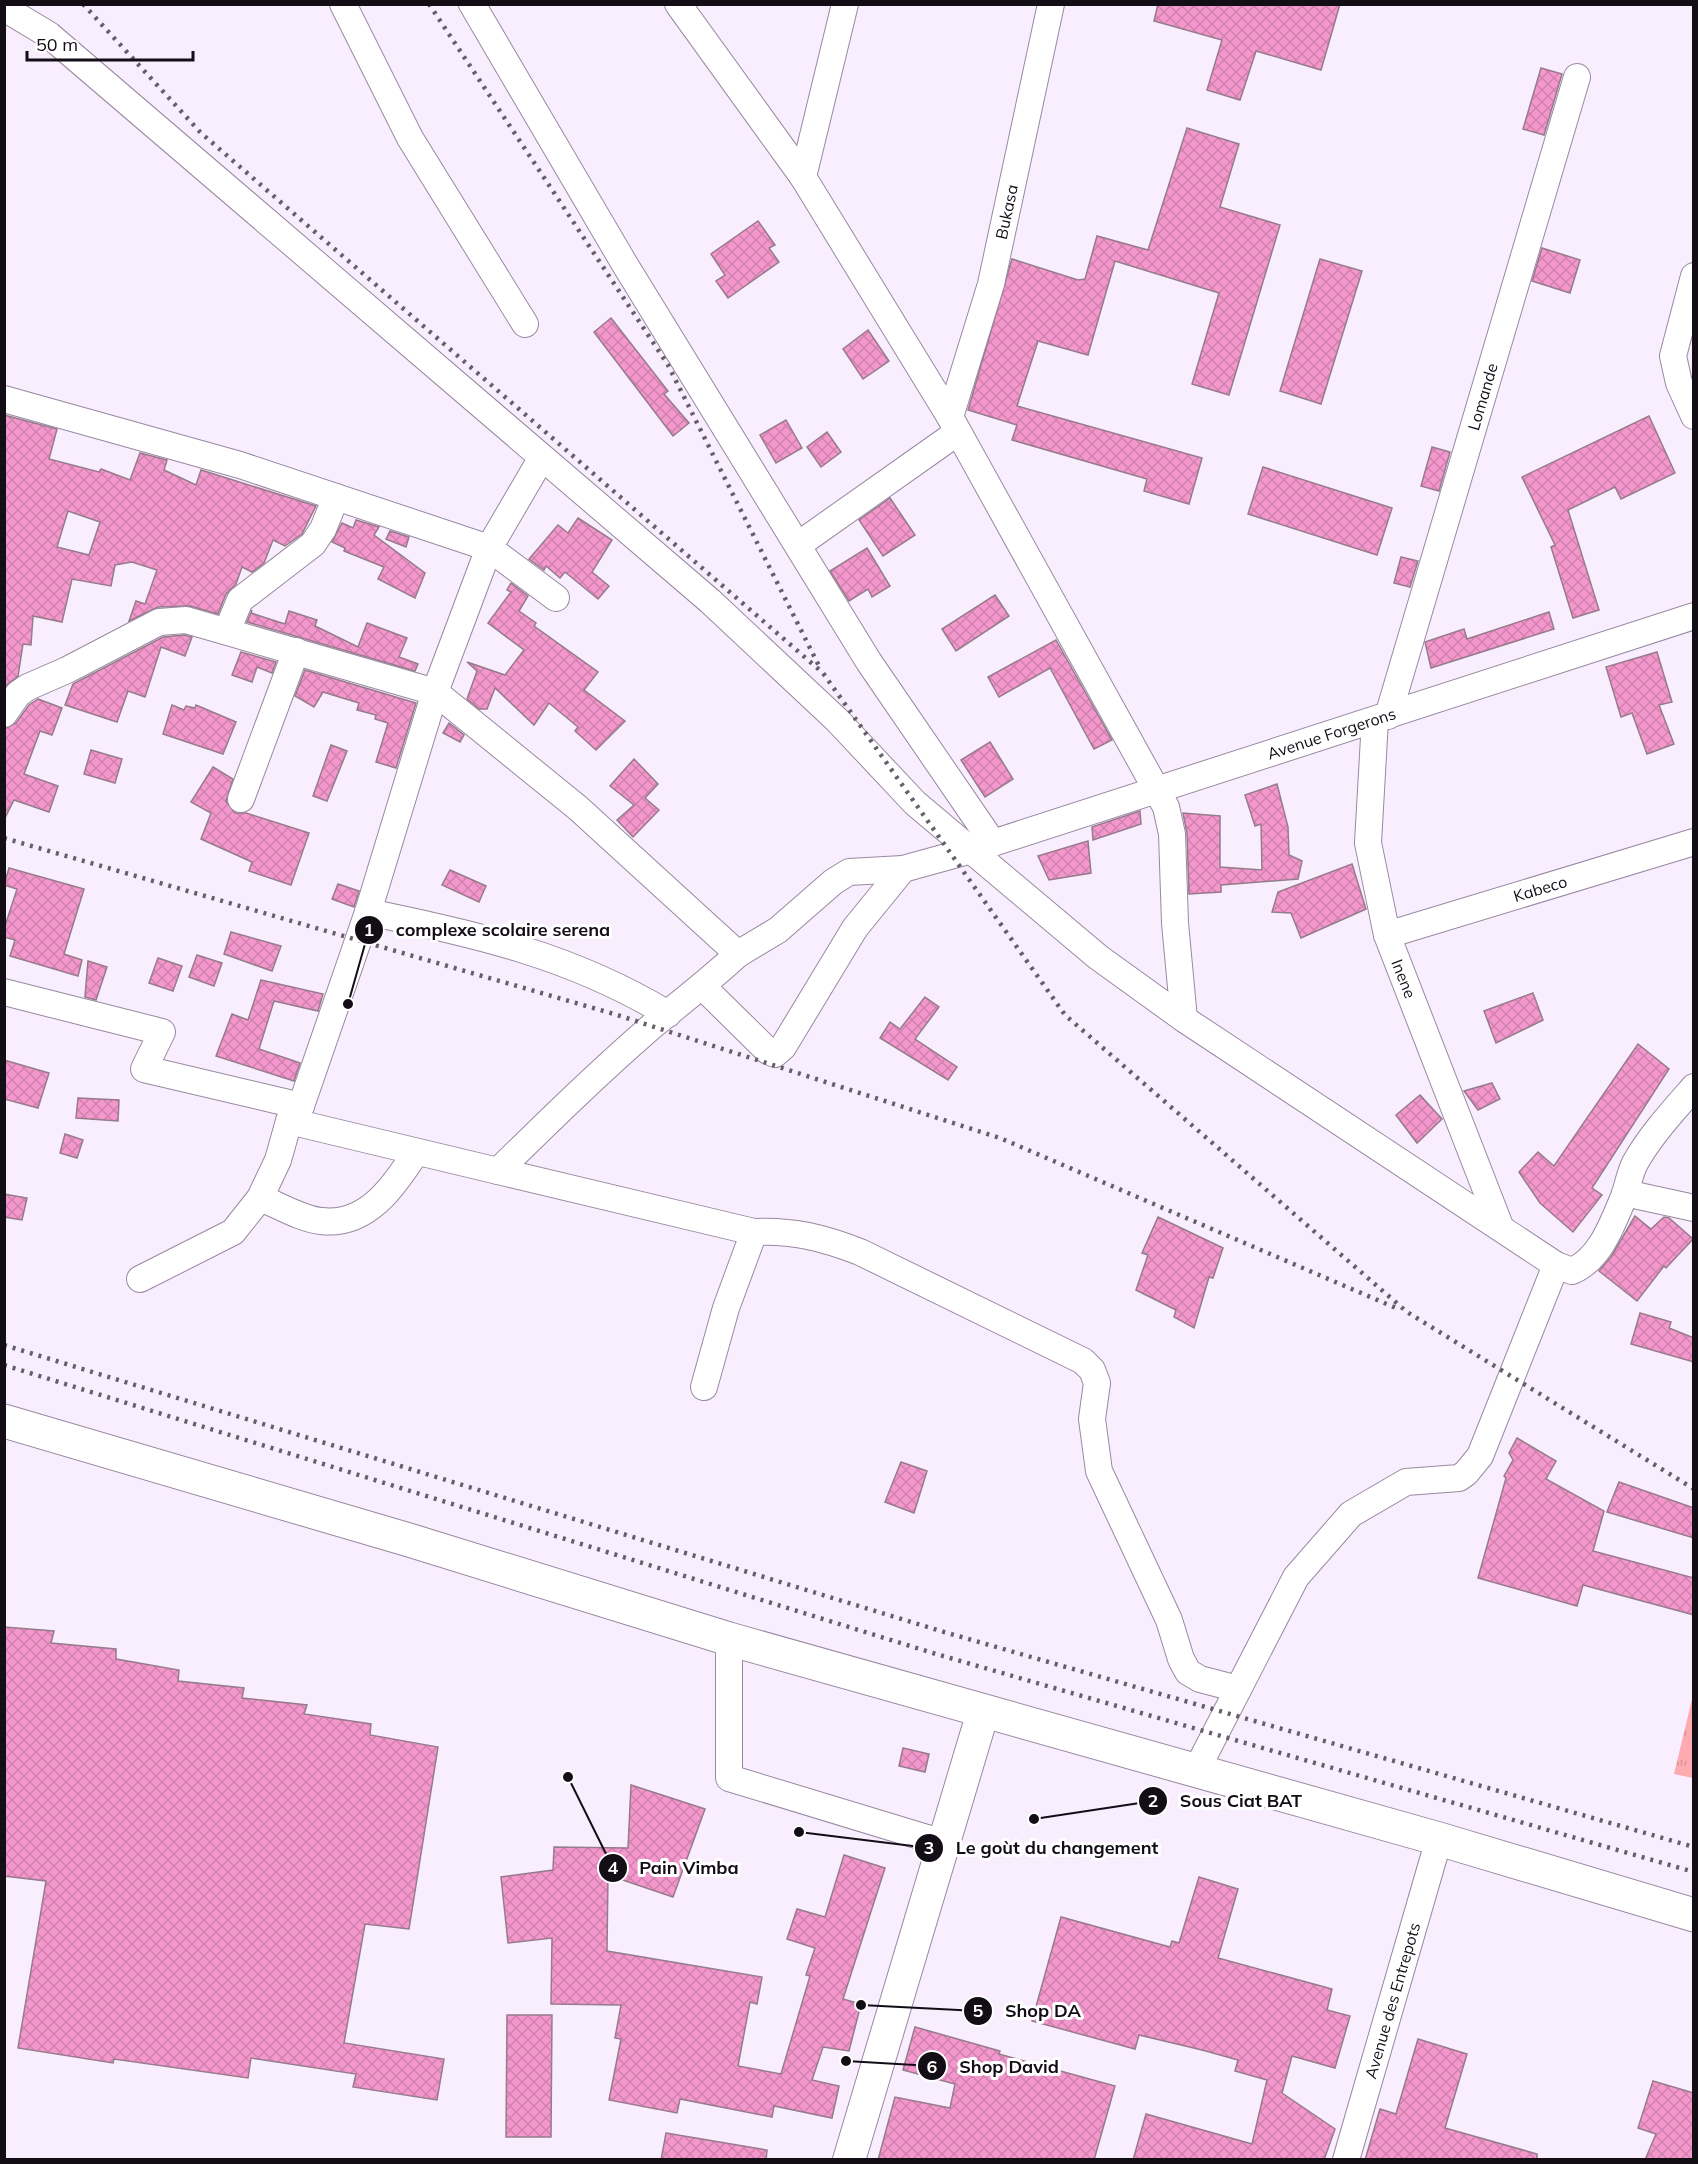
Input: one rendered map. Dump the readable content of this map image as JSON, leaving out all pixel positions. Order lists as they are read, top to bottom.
{
  "streets": {
    "street": [
      "Bukasa",
      "Lomande",
      "Avenue Forgerons",
      "Kabeco",
      "Inene",
      "Avenue des Entrepots"
    ]
  },
  "crossings": [
    ["Lomande", "Avenue Forgerons"],
    ["Lomande", "Inene"],
    ["Avenue Forgerons", "Inene"],
    ["Kabeco", "Inene"]
  ],
  "places": [
    "complexe scolaire serena",
    "Pain Vimba",
    "Sous Ciat BAT",
    "Le goùt du changement",
    "Shop DA",
    "Shop David"
  ],
  "scale_bar": "50 m"
}
